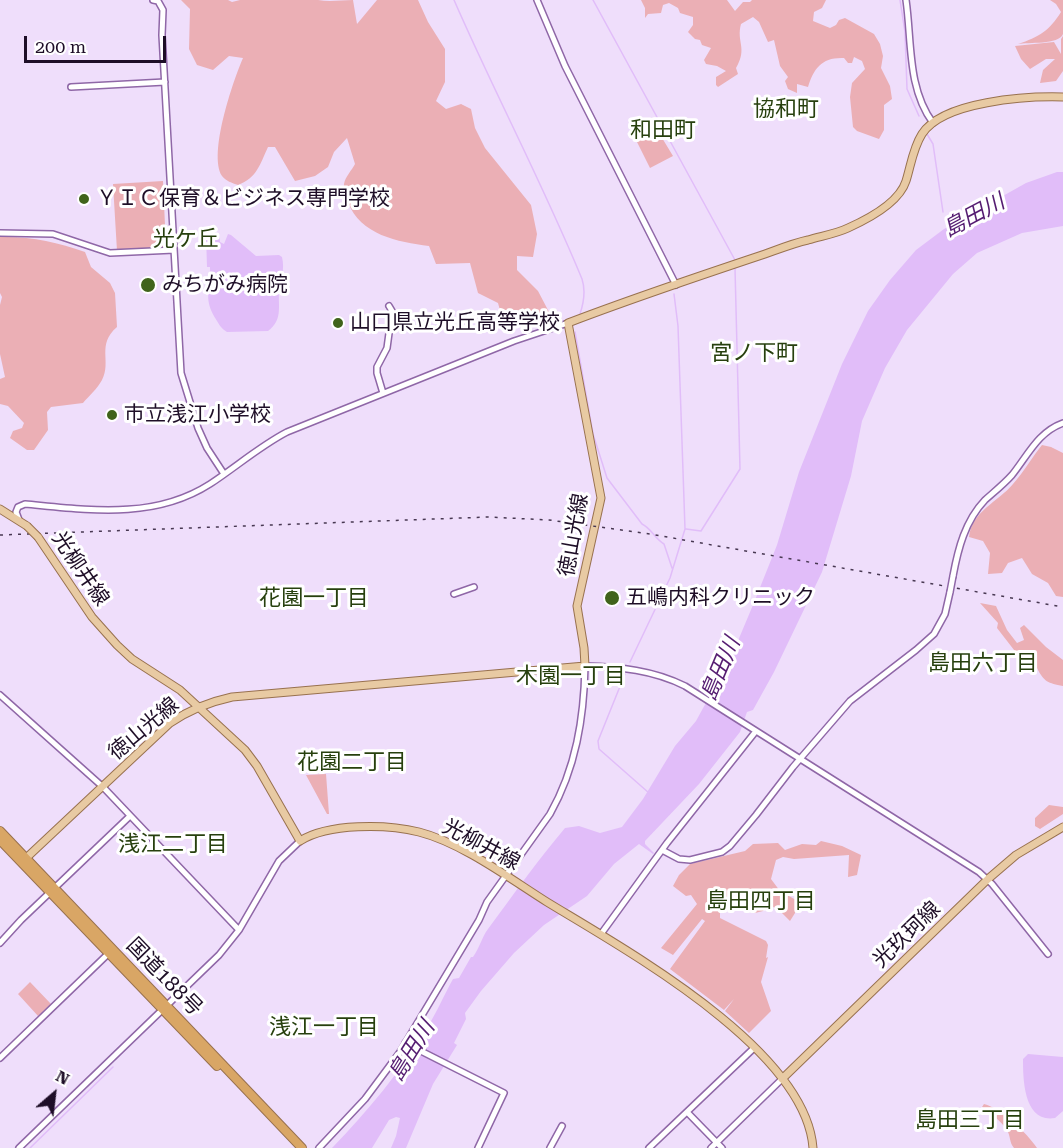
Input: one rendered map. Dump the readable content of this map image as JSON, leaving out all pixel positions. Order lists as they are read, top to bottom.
{
  "streets": {
    "highway": ["国道188号"],
    "main road": ["徳山光線", "光柳井線", "光玖珂線"]
  },
  "crossings": [
    ["徳山光線", "光柳井線"],
    ["徳山光線", "国道188号"],
    ["光柳井線", "光玖珂線"]
  ],
  "districts": [
    "協和町",
    "和田町",
    "光ケ丘",
    "宮ノ下町",
    "花園一丁目",
    "島田六丁目",
    "木園一丁目",
    "花園二丁目",
    "浅江二丁目",
    "島田四丁目",
    "浅江一丁目",
    "島田三丁目"
  ],
  "water": ["島田川"],
  "places": [
    "ＹＩＣ保育＆ビジネス専門学校",
    "みちがみ病院",
    "山口県立光丘高等学校",
    "市立浅江小学校",
    "五嶋内科クリニック"
  ],
  "scale_bar": "200 m",
  "north": "top right"
}
